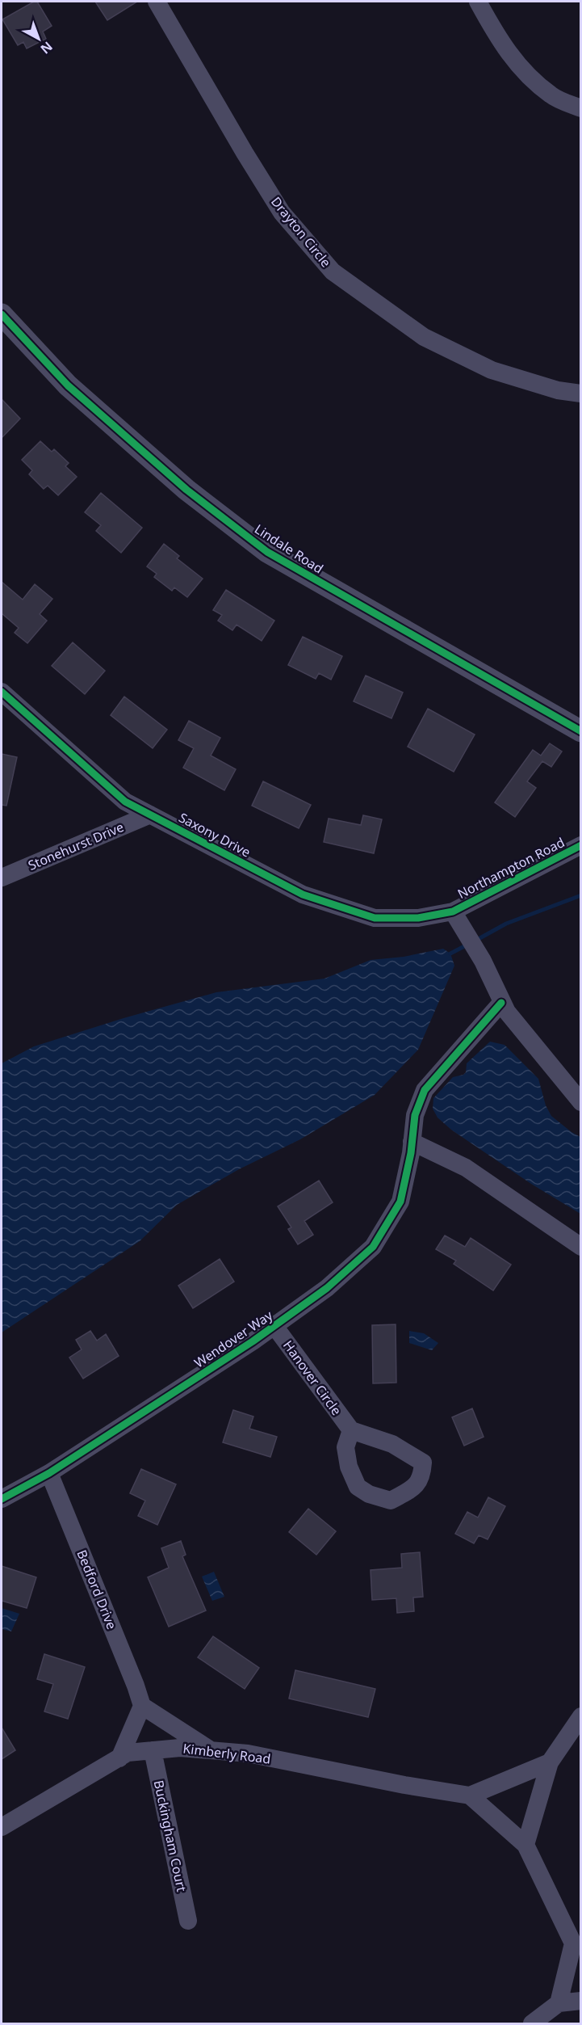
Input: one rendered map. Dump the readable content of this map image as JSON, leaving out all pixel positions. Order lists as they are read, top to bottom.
{
  "streets": {
    "street": [
      "Drayton Circle",
      "Lindale Road",
      "Saxony Drive",
      "Stonehurst Drive",
      "Northampton Road",
      "Wendover Way",
      "Hanover Circle",
      "Bedford Drive",
      "Kimberly Road",
      "Buckingham Court"
    ]
  },
  "crossings": [
    ["Saxony Drive", "Stonehurst Drive"],
    ["Saxony Drive", "Northampton Road"],
    ["Wendover Way", "Hanover Circle"],
    ["Wendover Way", "Bedford Drive"],
    ["Kimberly Road", "Buckingham Court"]
  ],
  "north": "bottom right"
}
